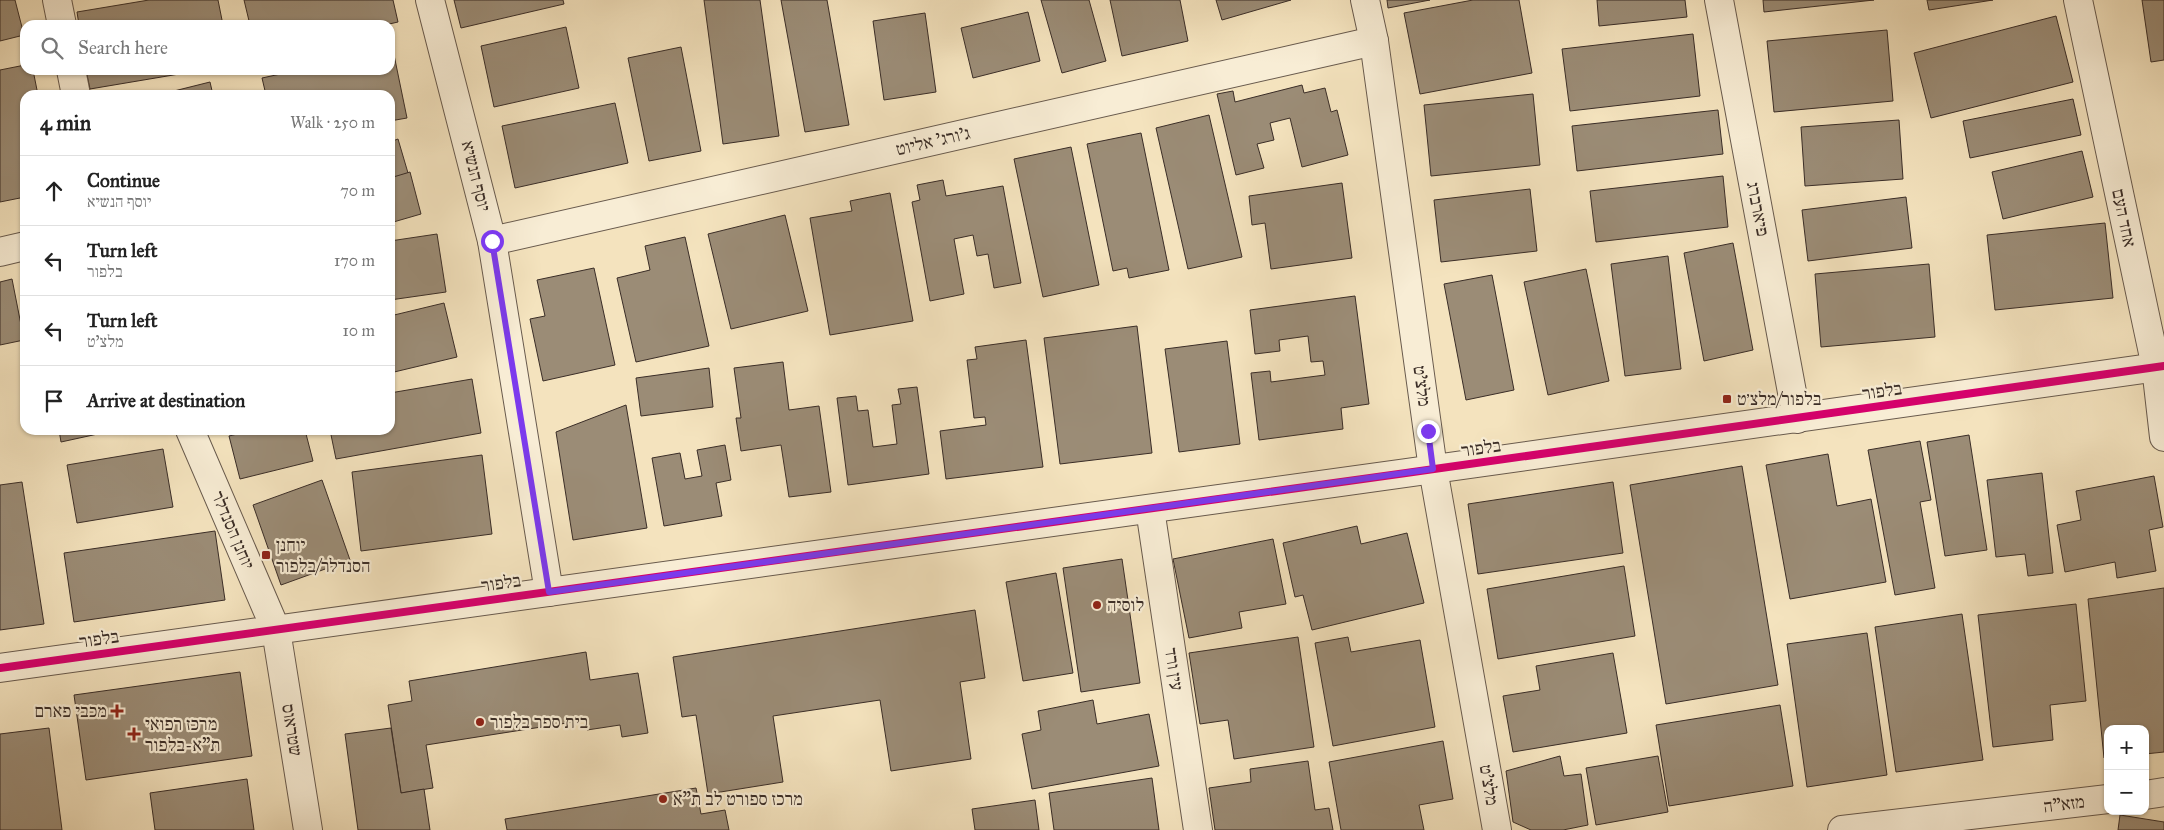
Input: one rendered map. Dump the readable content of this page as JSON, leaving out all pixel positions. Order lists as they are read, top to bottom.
{
  "streets": {
    "street": [
      "ג'ורג' אליוט",
      "יוסף הנשיא",
      "פיארברג",
      "אחד העם",
      "מלצ'ט",
      "בלפור",
      "יוחנן הסנדלר",
      "עין ורד",
      "שטראוס",
      "מזא\"ה"
    ]
  },
  "crossings": [
    ["ג'ורג' אליוט", "יוסף הנשיא"],
    ["ג'ורג' אליוט", "מלצ'ט"],
    ["יוסף הנשיא", "בלפור"],
    ["פיארברג", "בלפור"],
    ["אחד העם", "בלפור"],
    ["מלצ'ט", "בלפור"],
    ["בלפור", "יוחנן הסנדלר"],
    ["בלפור", "עין ורד"],
    ["בלפור", "שטראוס"],
    ["יוחנן הסנדלר", "שטראוס"]
  ],
  "places": {
    "transit": ["בלפור/מלצ׳ט", "יוחנן הסנדלר/בלפור"],
    "other": ["לוסיה", "בית ספר בלפור", "מרכז ספורט לב ת\"א"],
    "health": ["מכבי פארם", "מרכז רפואי ת\"א-בלפור"]
  },
  "page": {
    "search": "Search here",
    "heading": ["4 min", "Walk · 250 m"],
    "list": [
      ["Continue", "יוסף הנשיא", "70 m"],
      ["Turn left", "בלפור", "170 m"],
      ["Turn left", "מלצ'ט", "10 m"],
      "Arrive at destination"
    ],
    "map_buttons": ["+", "−"]
  }
}
